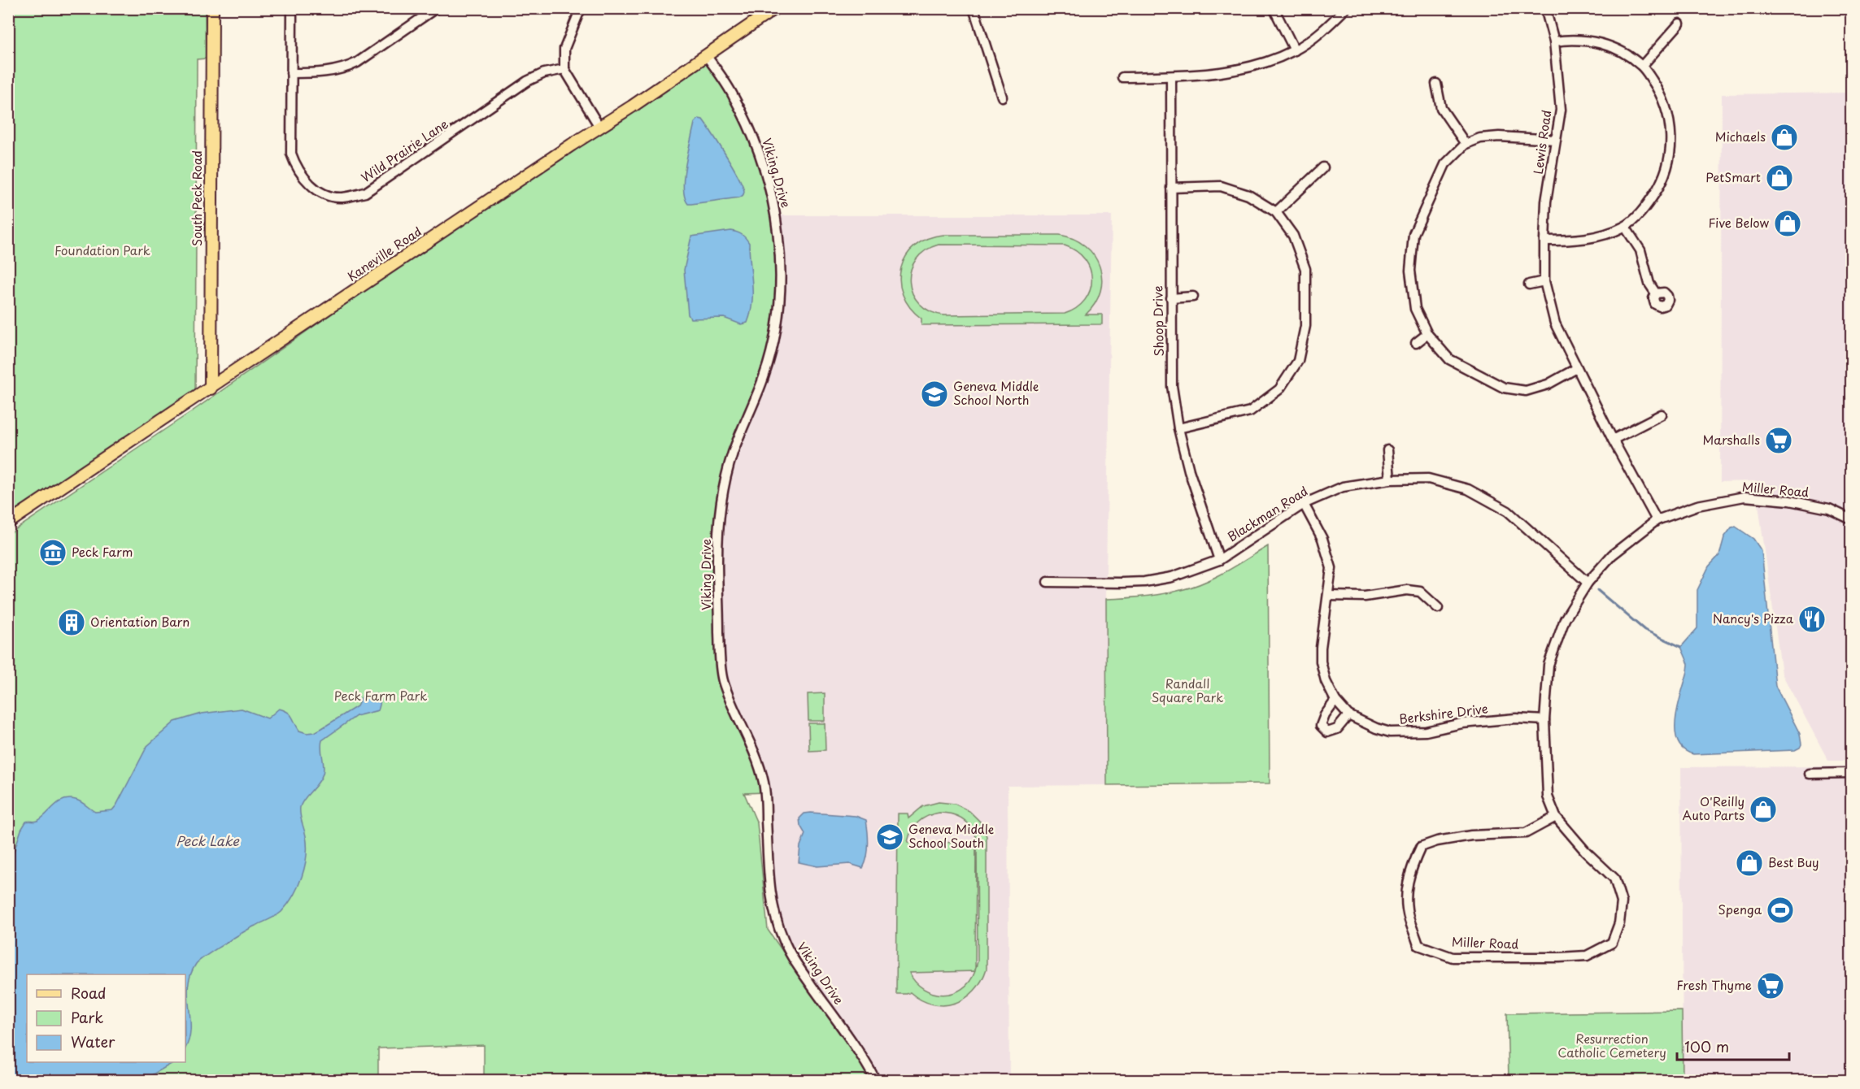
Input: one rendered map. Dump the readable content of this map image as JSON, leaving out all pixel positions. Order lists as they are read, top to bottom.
{
  "streets": {
    "main road": ["South Peck Road", "Kaneville Road"],
    "street": [
      "Lewis Road",
      "Wild Prairie Lane",
      "Viking Drive",
      "Shoop Drive",
      "Miller Road",
      "Blackman Road",
      "Berkshire Drive"
    ]
  },
  "crossings": [
    ["Lewis Road", "Miller Road"],
    ["Viking Drive", "Kaneville Road"],
    ["South Peck Road", "Kaneville Road"],
    ["Shoop Drive", "Blackman Road"],
    ["Miller Road", "Blackman Road"],
    ["Miller Road", "Berkshire Drive"],
    ["Blackman Road", "Berkshire Drive"]
  ],
  "water": ["Peck Lake"],
  "parks": [
    "Foundation Park",
    "Randall Square Park",
    "Peck Farm Park",
    "Resurrection Catholic Cemetery"
  ],
  "places": {
    "shop": [
      "Michaels",
      "PetSmart",
      "Five Below",
      "O'Reilly Auto Parts",
      "Best Buy"
    ],
    "school or university": ["Geneva Middle School North", "Geneva Middle School South"],
    "supermarket": ["Marshalls", "Fresh Thyme"],
    "museum": ["Peck Farm"],
    "restaurant": ["Nancy's Pizza"],
    "building": ["Orientation Barn"],
    "sports": ["Spenga"]
  },
  "legend": ["Road", "Park", "Water"],
  "scale_bar": "100 m"
}
